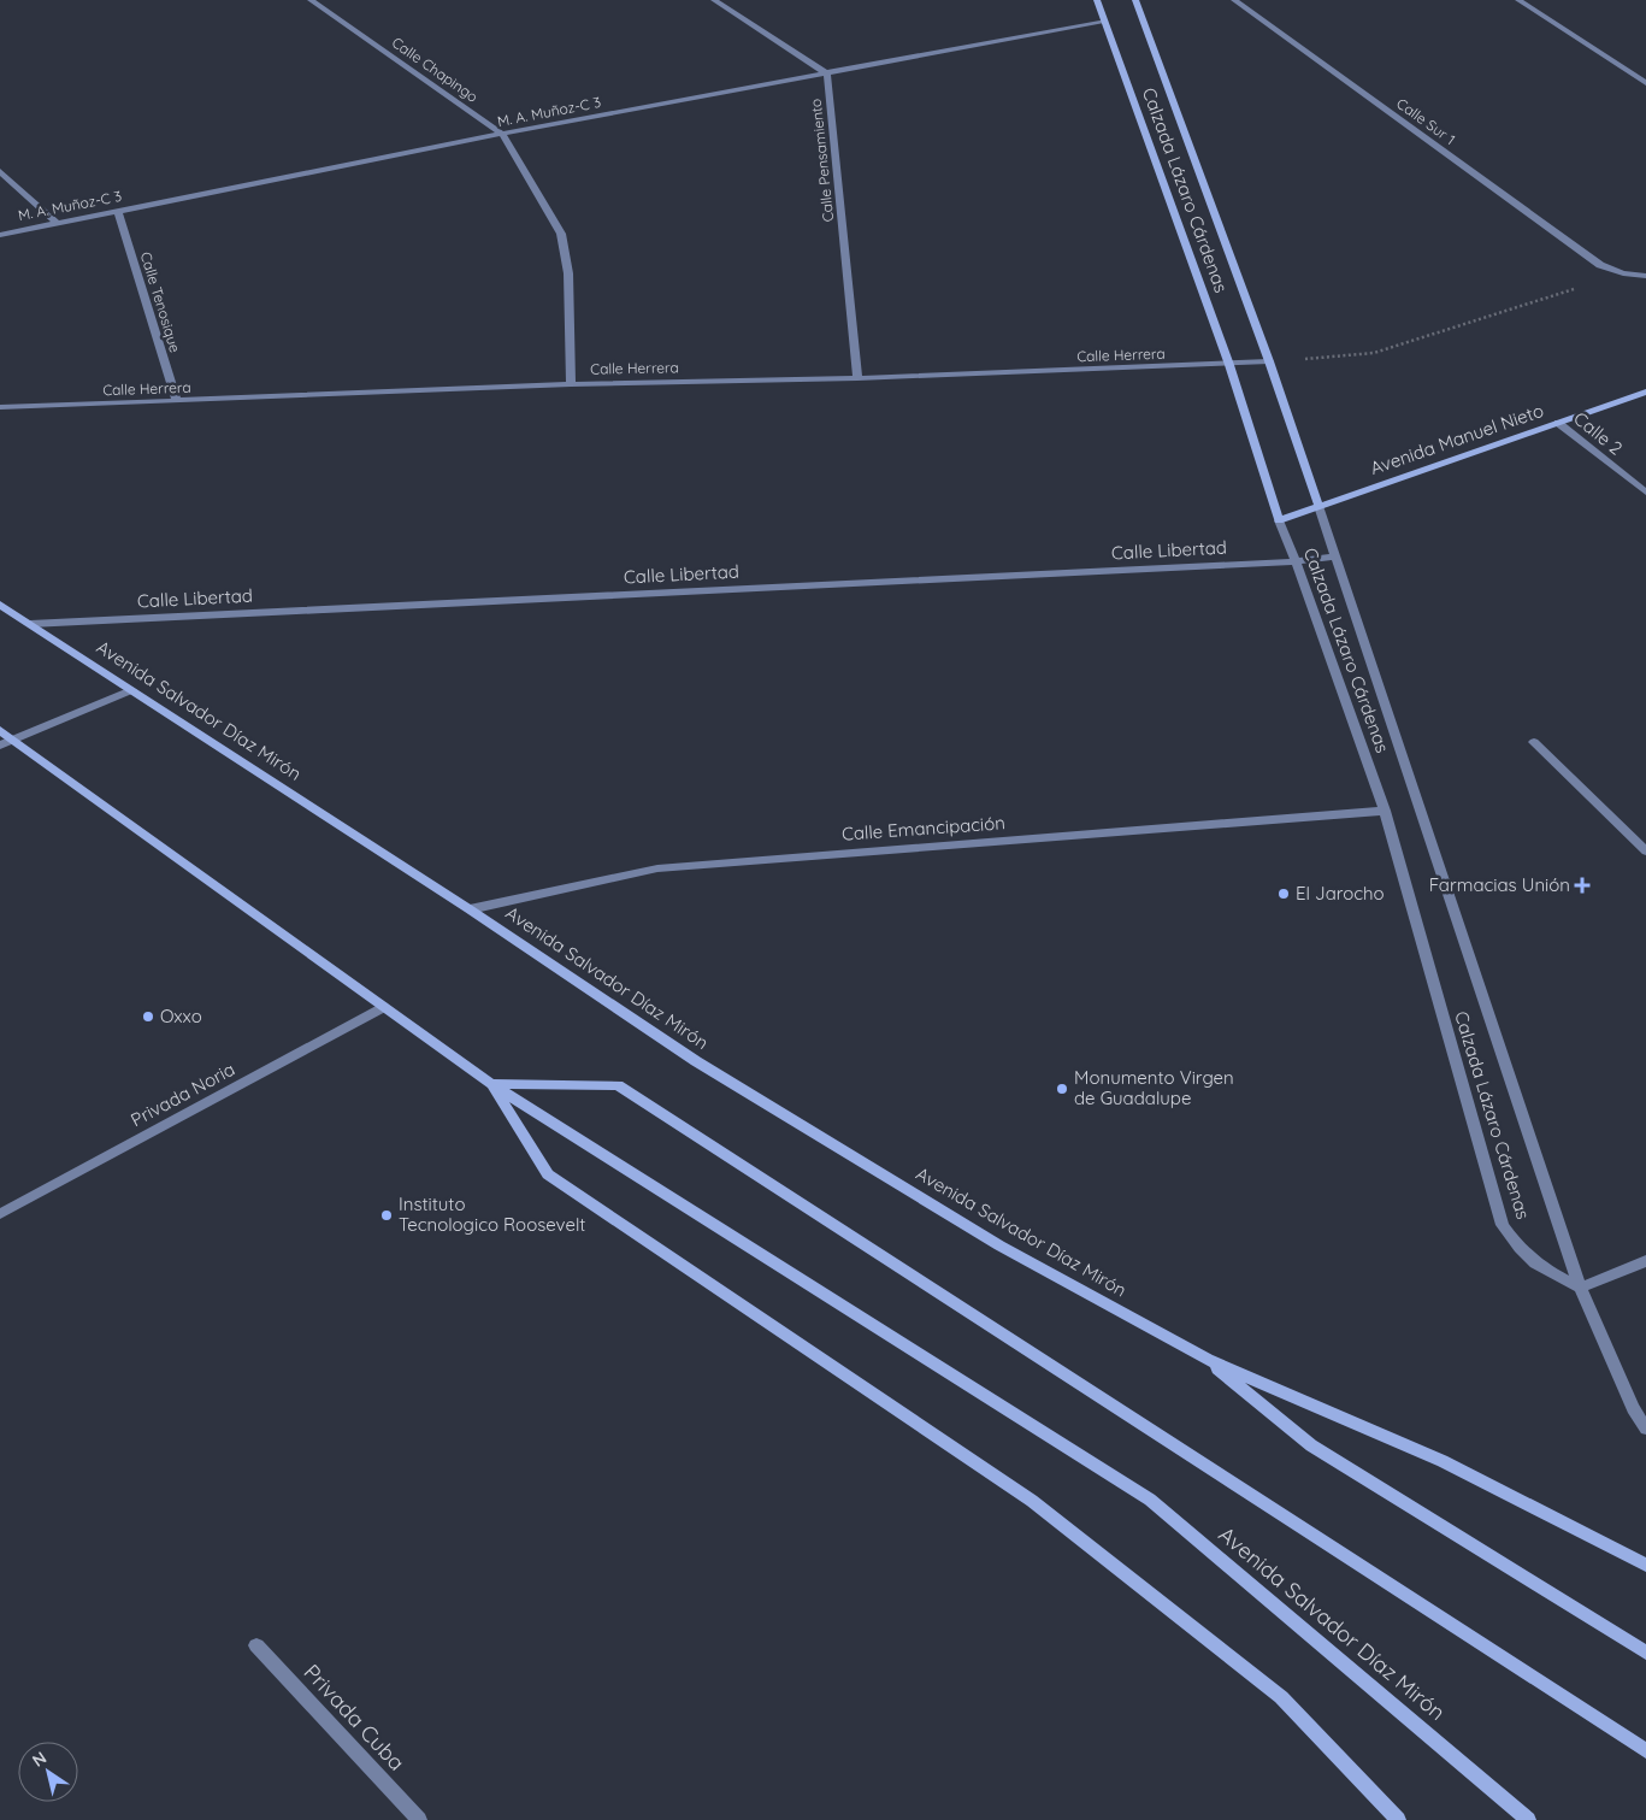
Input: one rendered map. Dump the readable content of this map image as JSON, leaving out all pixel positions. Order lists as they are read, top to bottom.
{
  "streets": {
    "main road": ["Calzada Lázaro Cárdenas", "Avenida Manuel Nieto", "Avenida Salvador Díaz Mirón"],
    "street": [
      "Calle Chapingo",
      "M. A. Muñoz-C 3",
      "Calle Sur 1",
      "Calle Pensamiento",
      "Calle Tenosique",
      "Calle Herrera",
      "Calle 2",
      "Calle Libertad",
      "Calle Emancipación",
      "Privada Noria",
      "Privada Cuba"
    ]
  },
  "crossings": [
    ["Calle Chapingo", "M. A. Muñoz-C 3"],
    ["Calle Chapingo", "Calle Herrera"],
    ["M. A. Muñoz-C 3", "Calle Pensamiento"],
    ["M. A. Muñoz-C 3", "Calzada Lázaro Cárdenas"],
    ["M. A. Muñoz-C 3", "Calle Tenosique"],
    ["Calle Pensamiento", "Calle Herrera"],
    ["Calzada Lázaro Cárdenas", "Calle Herrera"],
    ["Calzada Lázaro Cárdenas", "Avenida Manuel Nieto"],
    ["Calzada Lázaro Cárdenas", "Calle Libertad"],
    ["Calzada Lázaro Cárdenas", "Calle Emancipación"],
    ["Calle Tenosique", "Calle Herrera"],
    ["Calle 2", "Avenida Manuel Nieto"],
    ["Calle Libertad", "Avenida Salvador Díaz Mirón"],
    ["Avenida Salvador Díaz Mirón", "Calle Emancipación"],
    ["Avenida Salvador Díaz Mirón", "Privada Noria"]
  ],
  "places": {
    "health": ["Farmacias Unión"],
    "other": [
      "El Jarocho",
      "Oxxo",
      "Monumento Virgen de Guadalupe",
      "Instituto Tecnologico Roosevelt"
    ]
  },
  "north": "top left"
}
